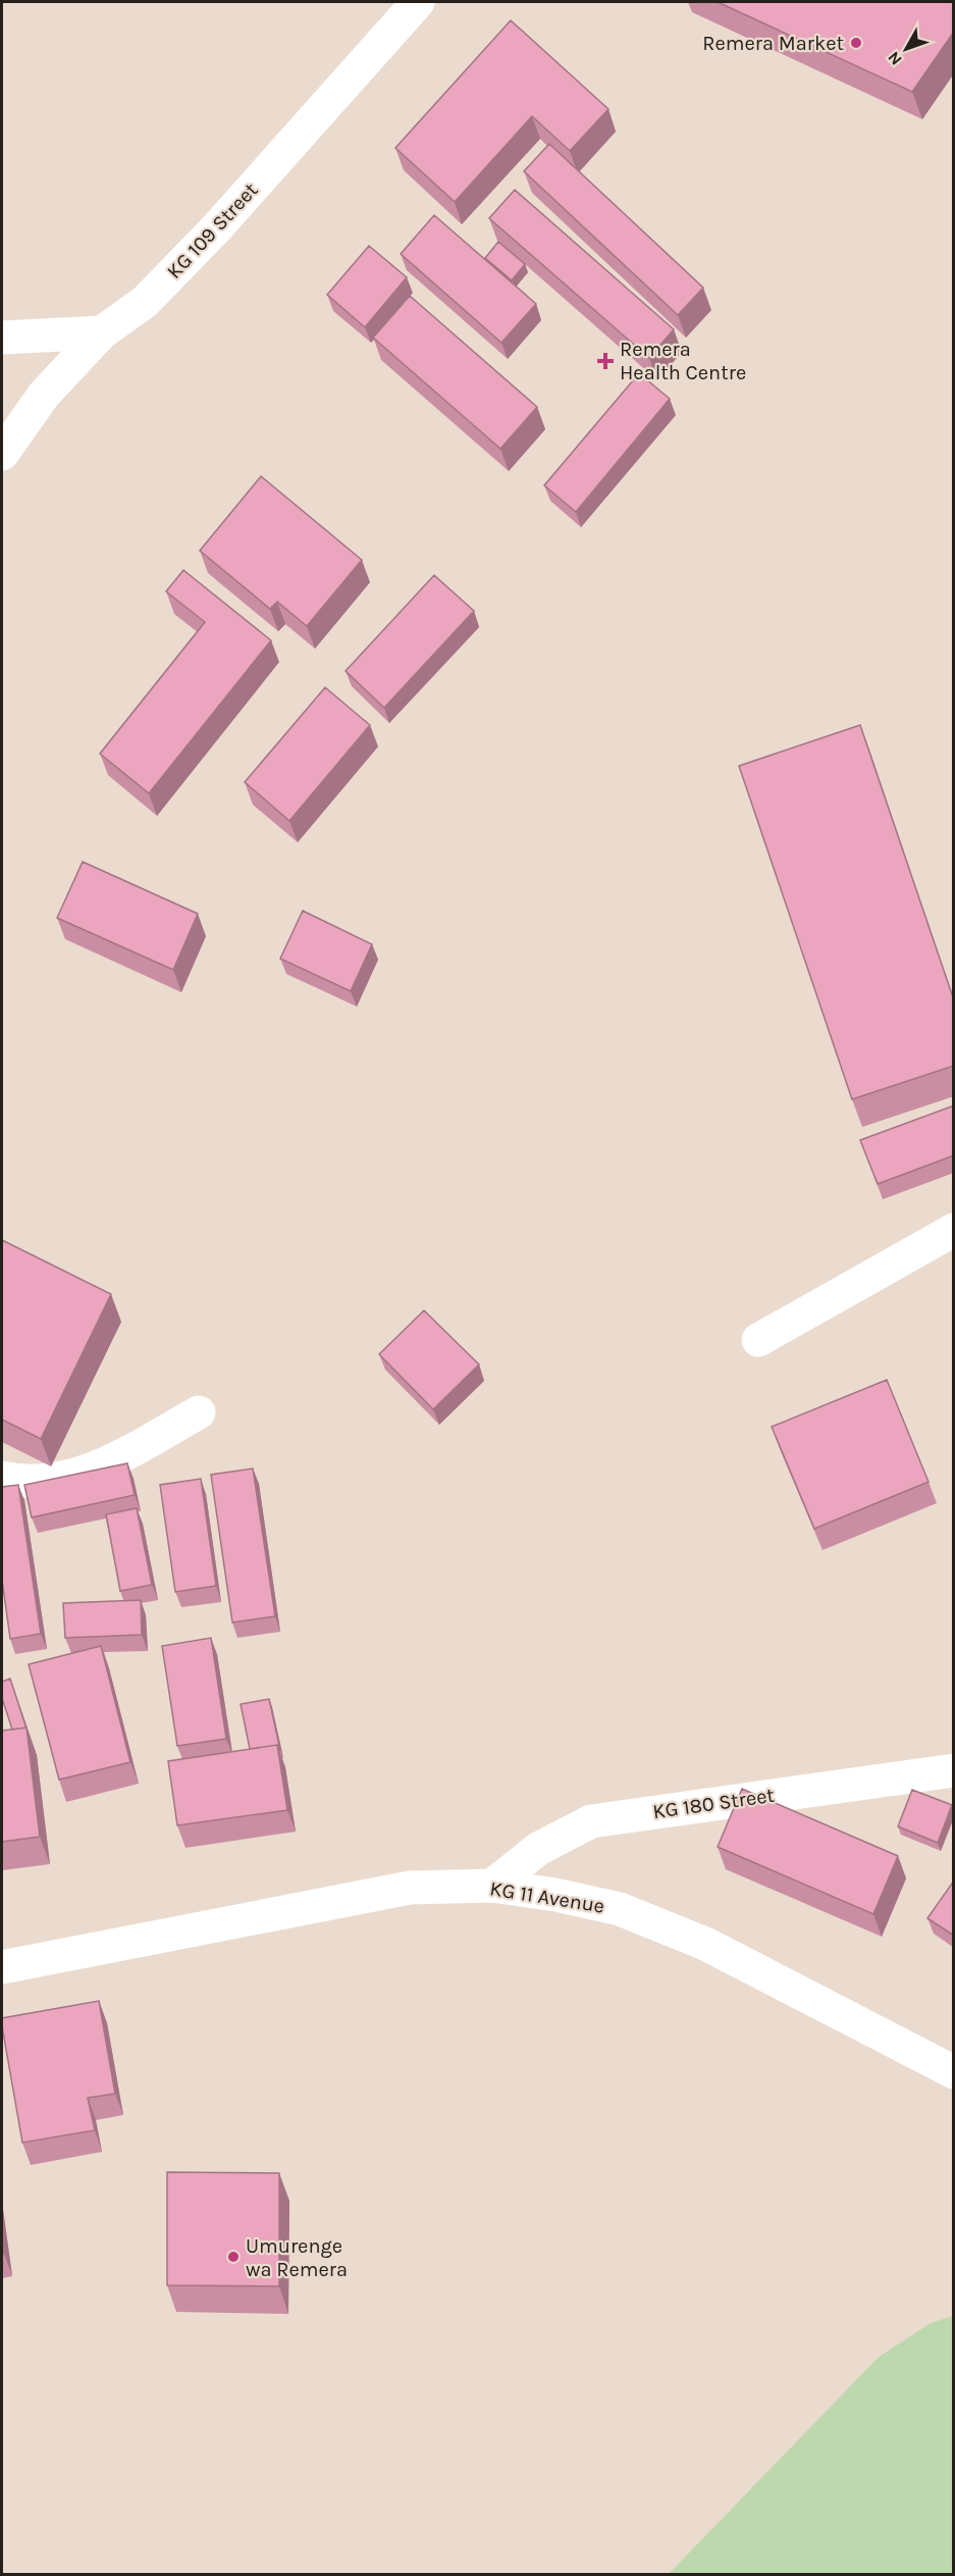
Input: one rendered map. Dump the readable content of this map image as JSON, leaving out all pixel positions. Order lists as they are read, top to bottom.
{
  "streets": {
    "street": ["KG 109 Street", "KG 180 Street", "KG 11 Avenue"]
  },
  "crossings": [
    ["KG 180 Street", "KG 11 Avenue"]
  ],
  "places": {
    "other": ["Remera Market", "Umurenge wa Remera"],
    "health": ["Remera Health Centre"]
  },
  "north": "bottom left"
}
